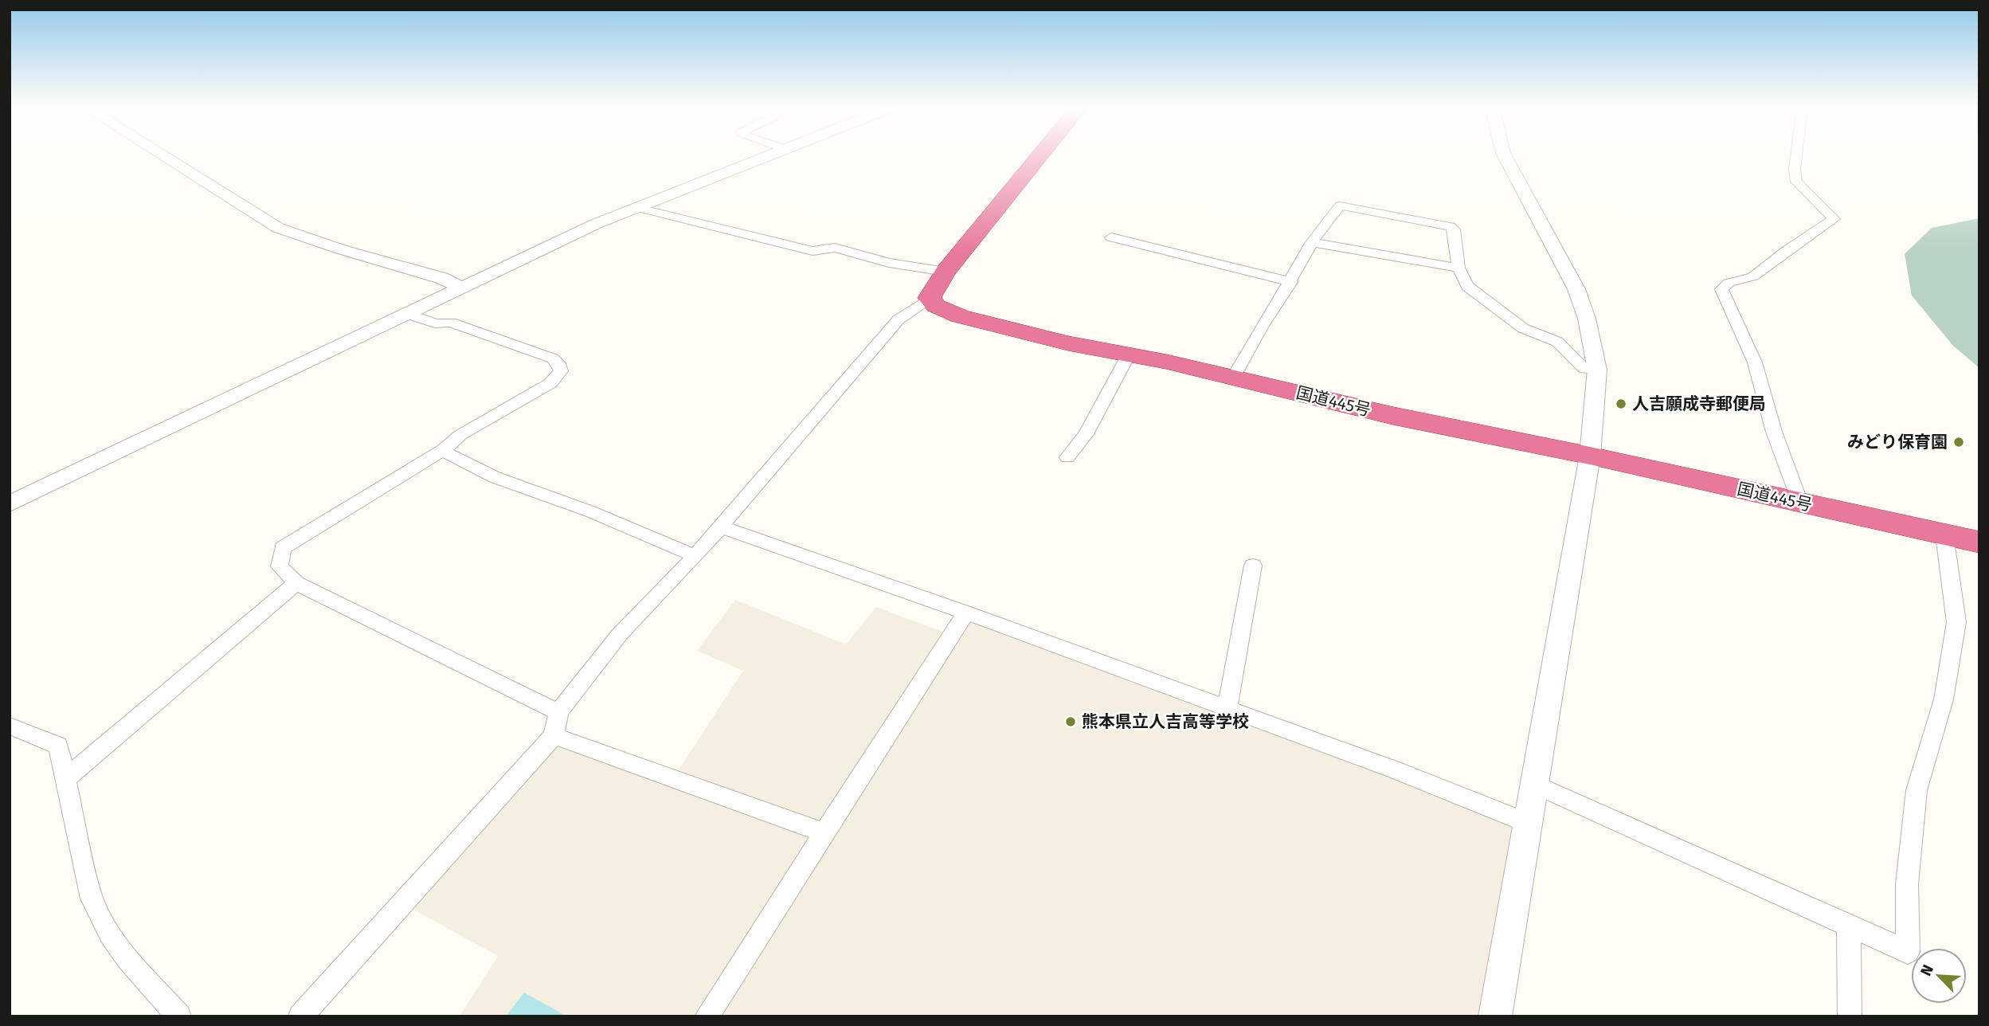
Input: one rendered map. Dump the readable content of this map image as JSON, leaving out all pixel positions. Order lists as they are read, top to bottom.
{
  "streets": {
    "highway": ["国道445号"]
  },
  "places": ["人吉願成寺郵便局", "みどり保育園", "熊本県立人吉高等学校"],
  "north": "top left"
}
